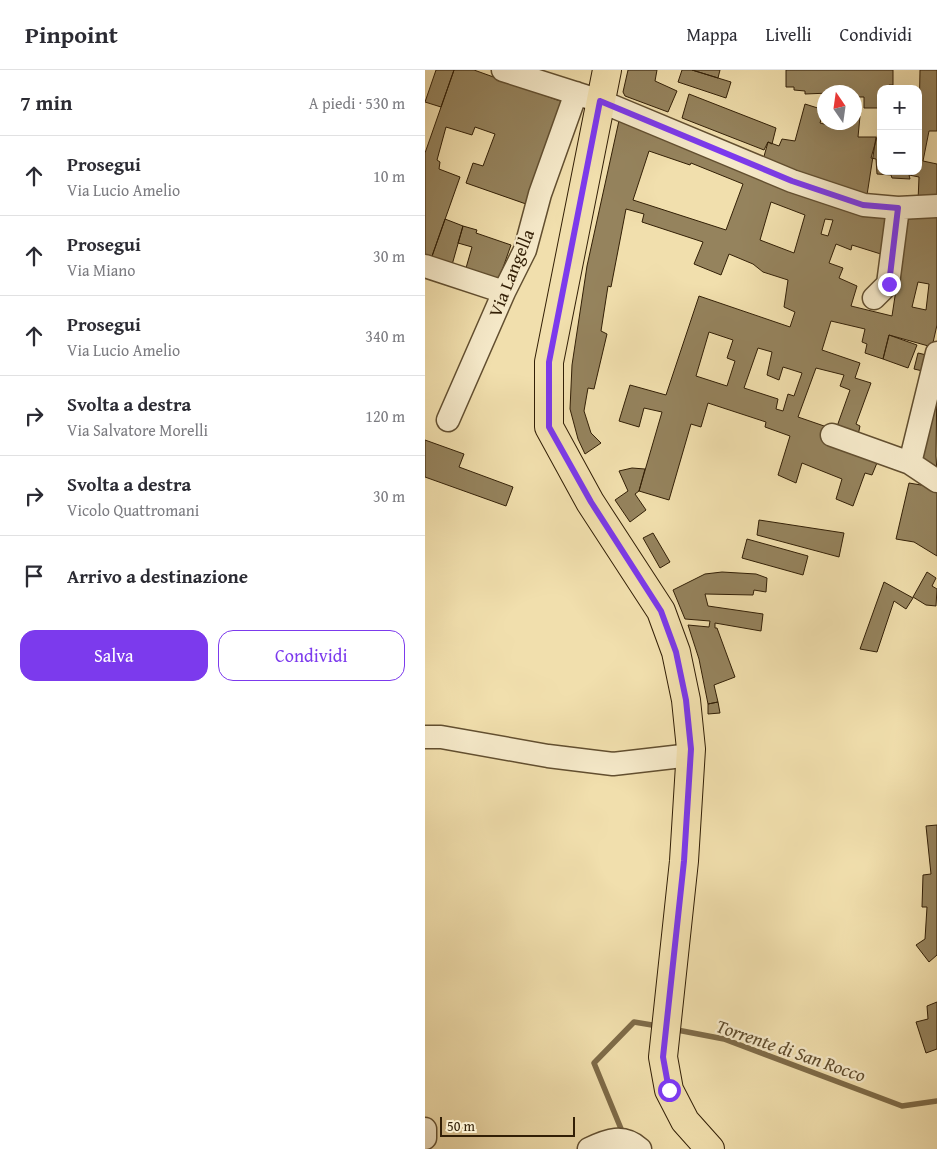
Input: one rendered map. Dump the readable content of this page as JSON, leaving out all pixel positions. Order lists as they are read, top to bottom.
{
  "streets": {
    "street": ["Via Langella"]
  },
  "water": ["Torrente di San Rocco"],
  "scale_bar": "50 m",
  "north": "top",
  "page": {
    "header": "Pinpoint",
    "nav": ["Mappa", "Livelli", "Condividi"],
    "heading": ["7 min", "A piedi · 530 m"],
    "map_buttons": ["+", "−"],
    "list": [
      ["Prosegui", "Via Lucio Amelio", "10 m"],
      ["Prosegui", "Via Miano", "30 m"],
      ["Prosegui", "Via Lucio Amelio", "340 m"],
      ["Svolta a destra", "Via Salvatore Morelli", "120 m"],
      ["Svolta a destra", "Vicolo Quattromani", "30 m"],
      "Arrivo a destinazione"
    ],
    "buttons": ["Salva", "Condividi"],
    "scale": "50 m"
  }
}
